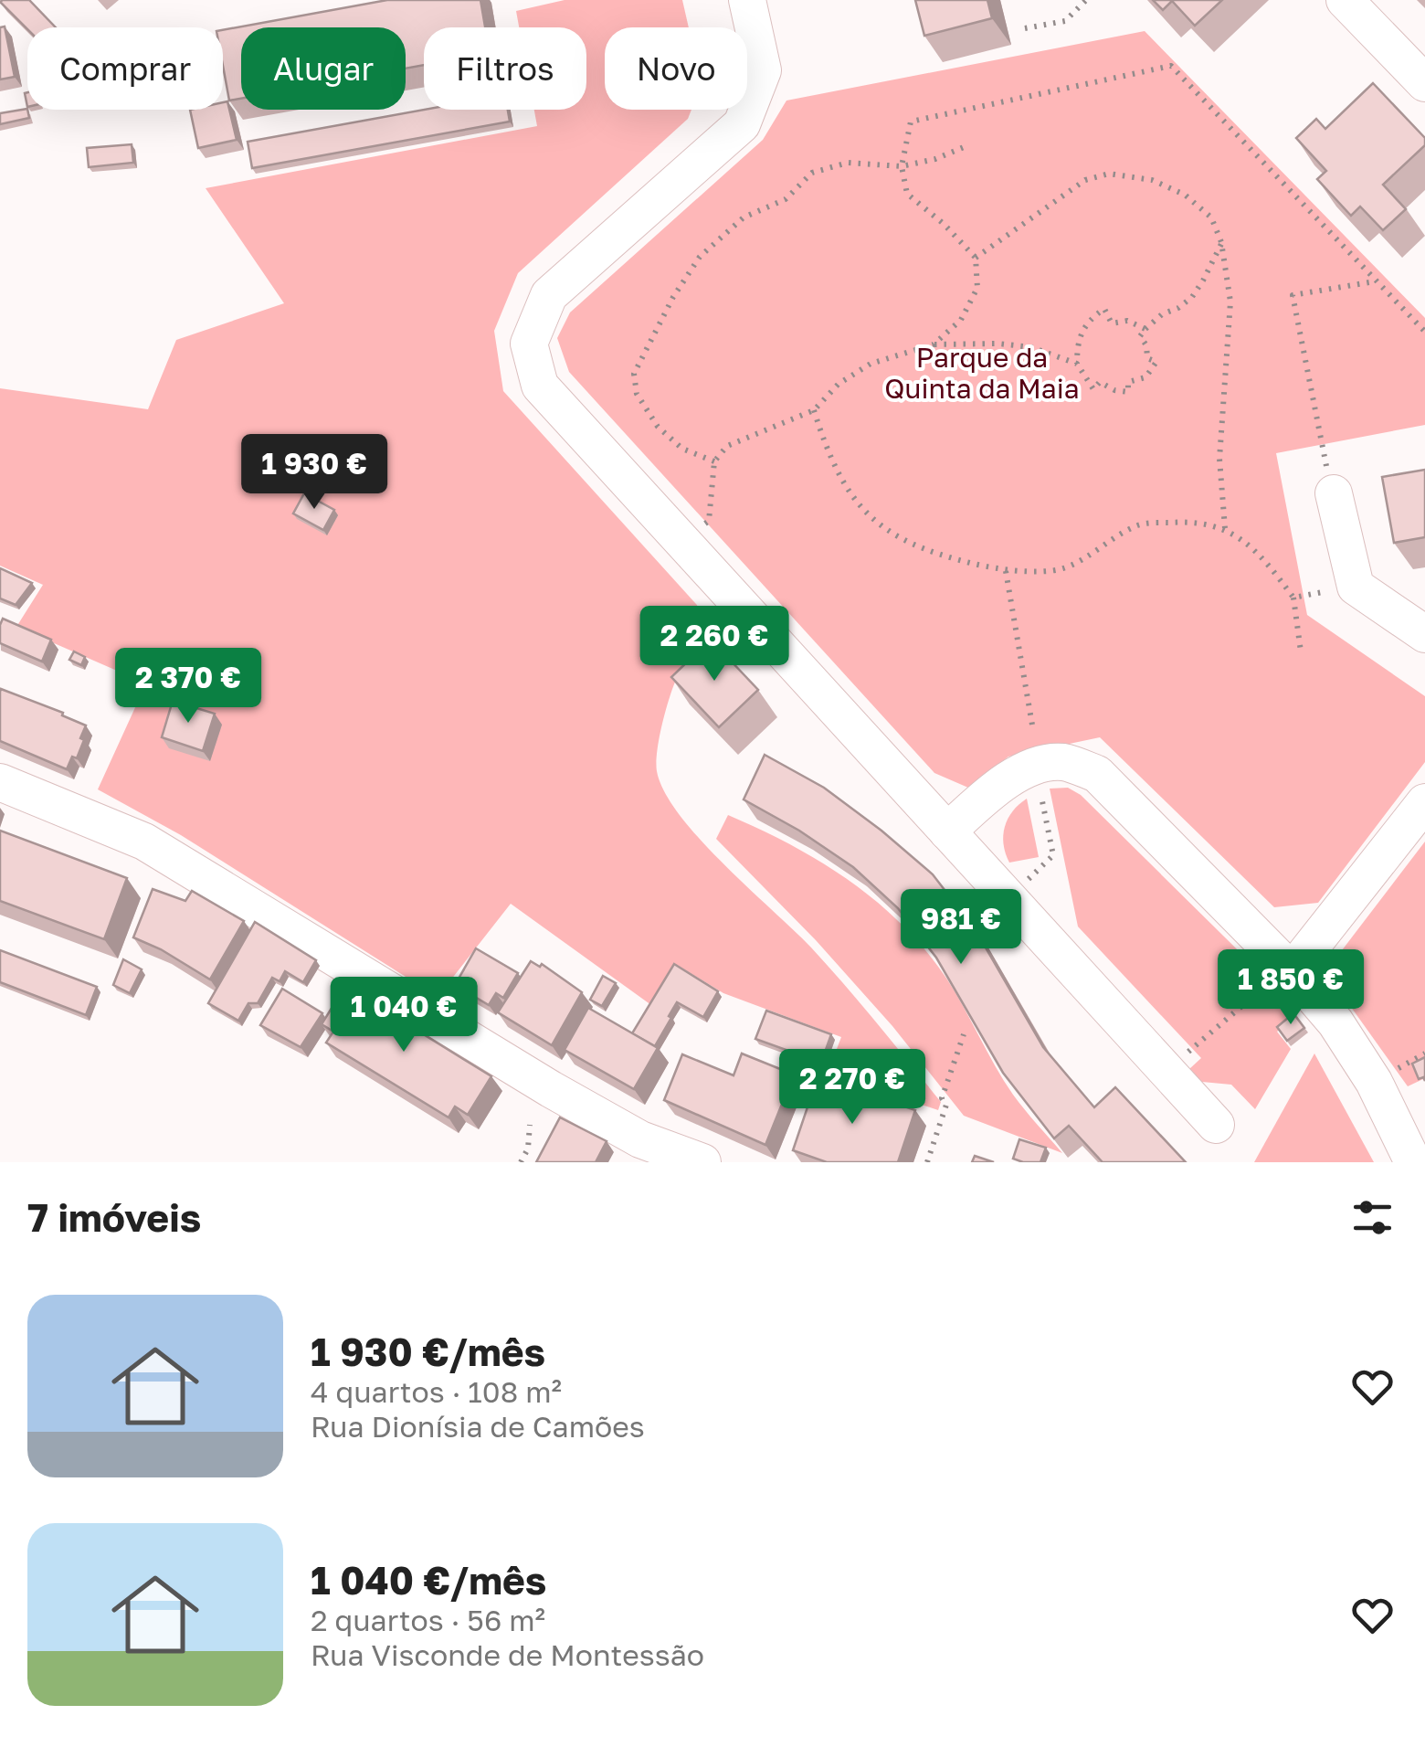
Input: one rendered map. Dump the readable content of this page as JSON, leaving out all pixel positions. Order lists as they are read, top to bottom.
{
  "parks": ["Parque da Quinta da Maia"],
  "page": {
    "chip": [
      "Comprar",
      "Alugar",
      "Filtros",
      "Novo"
    ],
    "price": [
      "1 930 €",
      "2 260 €",
      "2 370 €",
      "981 €",
      "1 850 €",
      "1 040 €",
      "2 270 €"
    ],
    "heading": "7 imóveis",
    "list": [
      {
        "name": "1 930 €/mês",
        "note": "4 quartos · 108 m² · Rua Dionísia de Camões"
      },
      {
        "name": "1 040 €/mês",
        "note": "2 quartos · 56 m² · Rua Visconde de Montessão"
      }
    ]
  }
}
